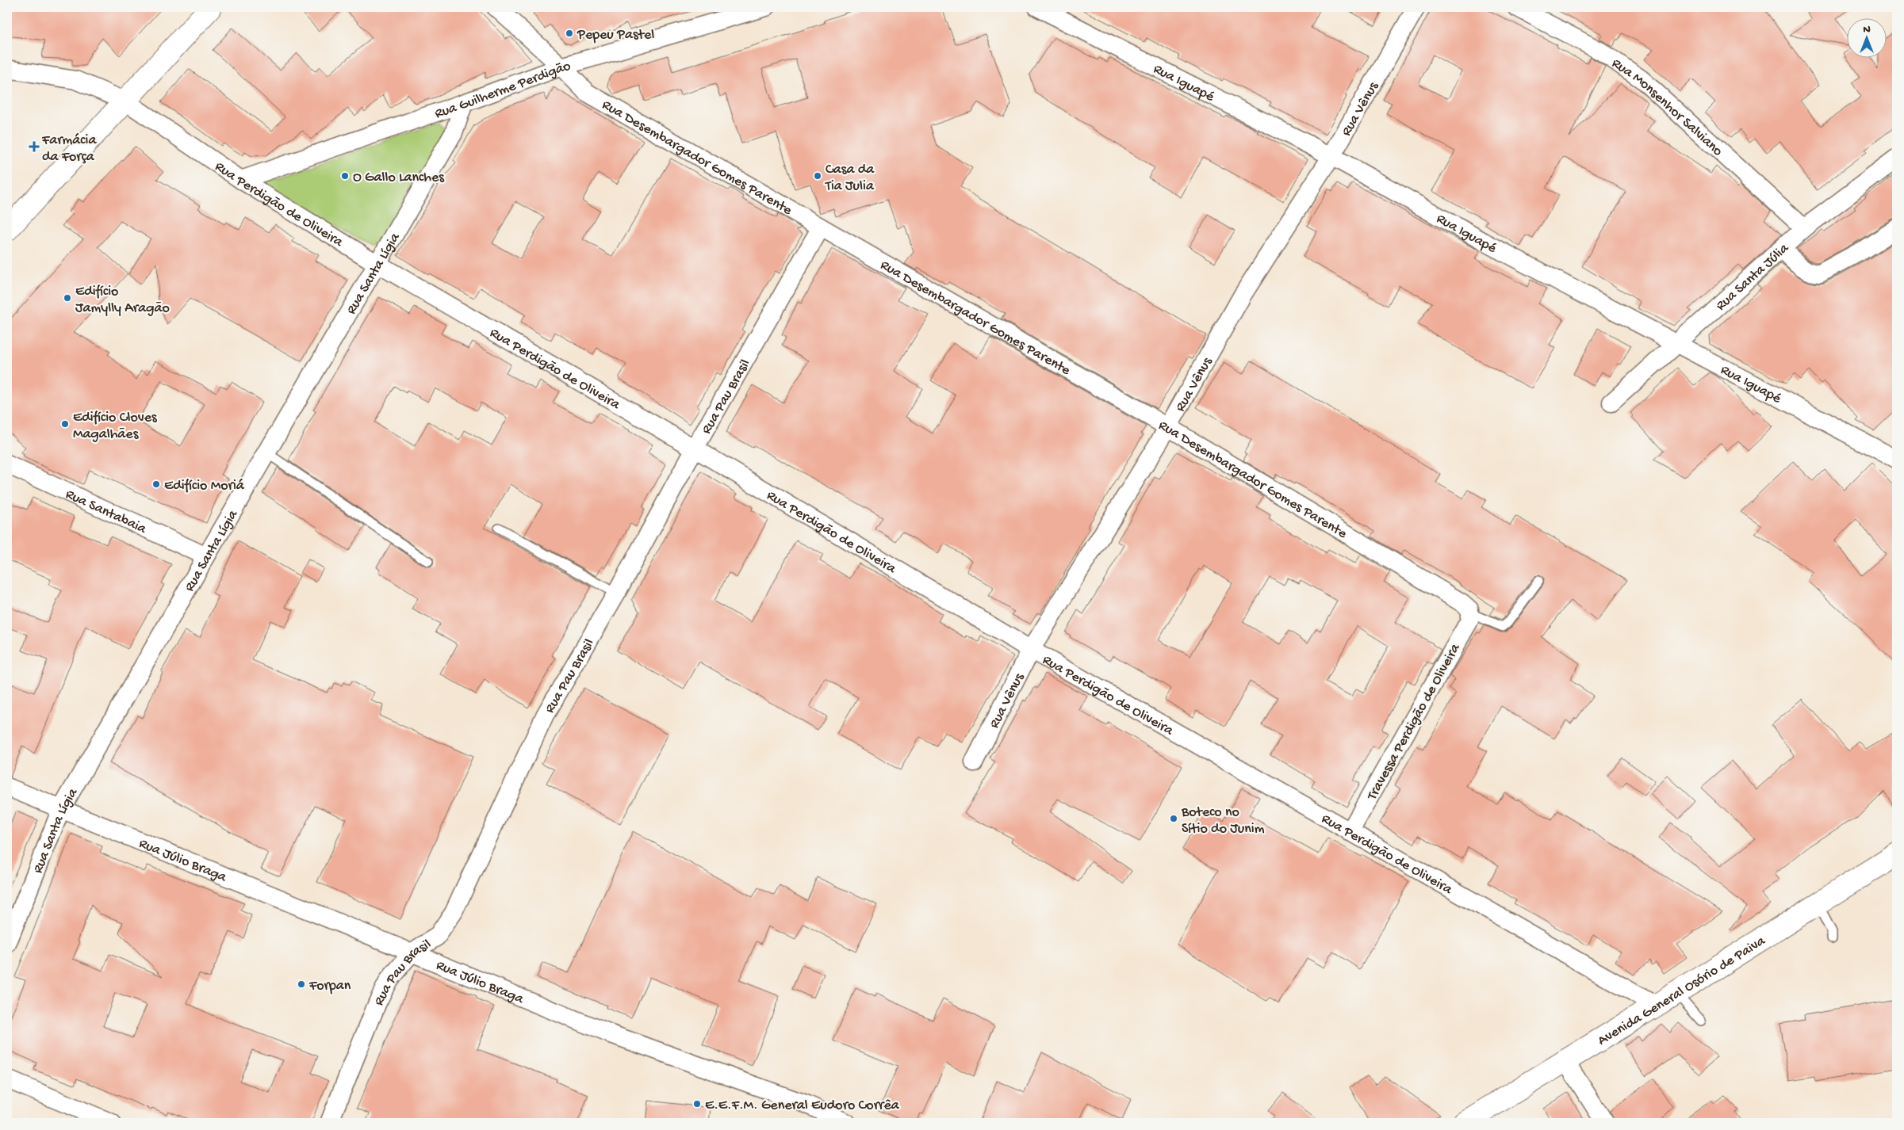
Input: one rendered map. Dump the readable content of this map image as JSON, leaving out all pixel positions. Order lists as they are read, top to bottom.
{
  "streets": {
    "main road": ["Avenida General Osório de Paiva"],
    "street": [
      "Rua Iguapé",
      "Rua Guilherme Perdigão",
      "Rua Monsenhor Salviano",
      "Rua Vênus",
      "Rua Desembargador Gomes Parente",
      "Rua Perdigão de Oliveira",
      "Rua Santa Lígia",
      "Rua Santa Júlia",
      "Rua Pau Brasil",
      "Rua Santabaia",
      "Travessa Perdigão de Oliveira",
      "Rua Júlio Braga"
    ]
  },
  "crossings": [
    ["Rua Iguapé", "Rua Vênus"],
    ["Rua Iguapé", "Rua Santa Júlia"],
    ["Rua Guilherme Perdigão", "Rua Desembargador Gomes Parente"],
    ["Rua Guilherme Perdigão", "Rua Perdigão de Oliveira"],
    ["Rua Guilherme Perdigão", "Rua Santa Lígia"],
    ["Rua Monsenhor Salviano", "Rua Santa Júlia"],
    ["Rua Vênus", "Rua Desembargador Gomes Parente"],
    ["Rua Vênus", "Rua Perdigão de Oliveira"],
    ["Rua Desembargador Gomes Parente", "Rua Pau Brasil"],
    ["Rua Desembargador Gomes Parente", "Travessa Perdigão de Oliveira"],
    ["Rua Perdigão de Oliveira", "Rua Santa Lígia"],
    ["Rua Perdigão de Oliveira", "Rua Pau Brasil"],
    ["Rua Perdigão de Oliveira", "Travessa Perdigão de Oliveira"],
    ["Rua Perdigão de Oliveira", "Avenida General Osório de Paiva"],
    ["Rua Santa Lígia", "Rua Santabaia"],
    ["Rua Santa Lígia", "Rua Júlio Braga"],
    ["Rua Pau Brasil", "Rua Júlio Braga"]
  ],
  "places": {
    "other": [
      "Pepeu Pastel",
      "O Gallo Lanches",
      "Casa da Tia Julia",
      "Edifício Jamylly Aragão",
      "Edifício Cloves Magalhães",
      "Edifício Moriá",
      "Boteco no Sítio do Junim",
      "Forpan",
      "E.E.F.M. General Eudoro Corrêa"
    ],
    "health": ["Farmácia da Força"]
  },
  "north": "top"
}
